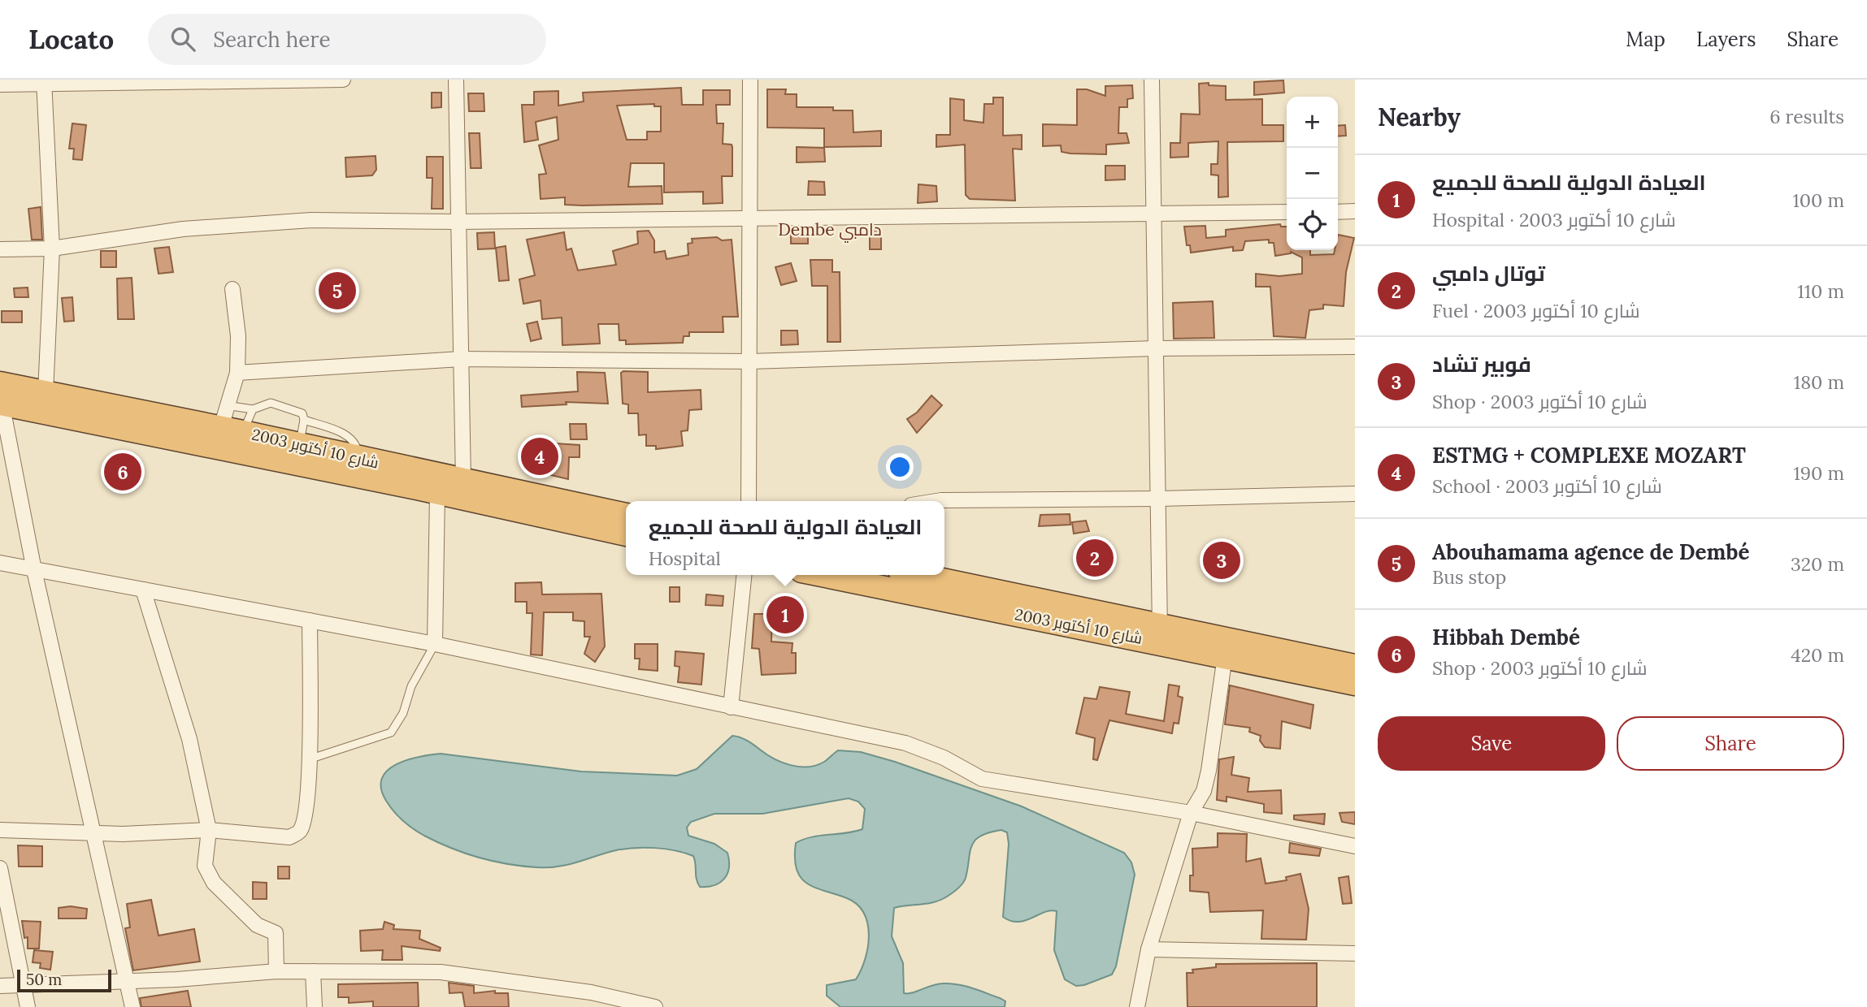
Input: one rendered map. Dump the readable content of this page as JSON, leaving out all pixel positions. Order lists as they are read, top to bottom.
{
  "streets": {
    "highway": ["شارع 10 أكتوبر 2003"]
  },
  "districts": ["Dembe دامبي"],
  "scale_bar": "50 m",
  "page": {
    "header": "Locato",
    "search": "Search here",
    "nav": ["Map", "Layers", "Share"],
    "heading": ["Nearby", "6 results"],
    "map_buttons": ["+", "−"],
    "list": [
      {
        "mark": "1",
        "name": "العيادة الدولية للصحة للجميع",
        "note": "Hospital · شارع 10 أكتوبر 2003",
        "value": "100 m"
      },
      {
        "mark": "2",
        "name": "توتال دامبي",
        "note": "Fuel · شارع 10 أكتوبر 2003",
        "value": "110 m"
      },
      {
        "mark": "3",
        "name": "فوبير تشاد",
        "note": "Shop · شارع 10 أكتوبر 2003",
        "value": "180 m"
      },
      {
        "mark": "4",
        "name": "ESTMG + COMPLEXE MOZART",
        "note": "School · شارع 10 أكتوبر 2003",
        "value": "190 m"
      },
      {
        "mark": "5",
        "name": "Abouhamama agence de Dembé",
        "note": "Bus stop",
        "value": "320 m"
      },
      {
        "mark": "6",
        "name": "Hibbah Dembé",
        "note": "Shop · شارع 10 أكتوبر 2003",
        "value": "420 m"
      }
    ],
    "pins": [
      "5",
      "4",
      "6",
      "2",
      "3",
      "1"
    ],
    "popup": ["العيادة الدولية للصحة للجميع", "Hospital"],
    "buttons": ["Save", "Share"],
    "scale": "50 m"
  }
}
